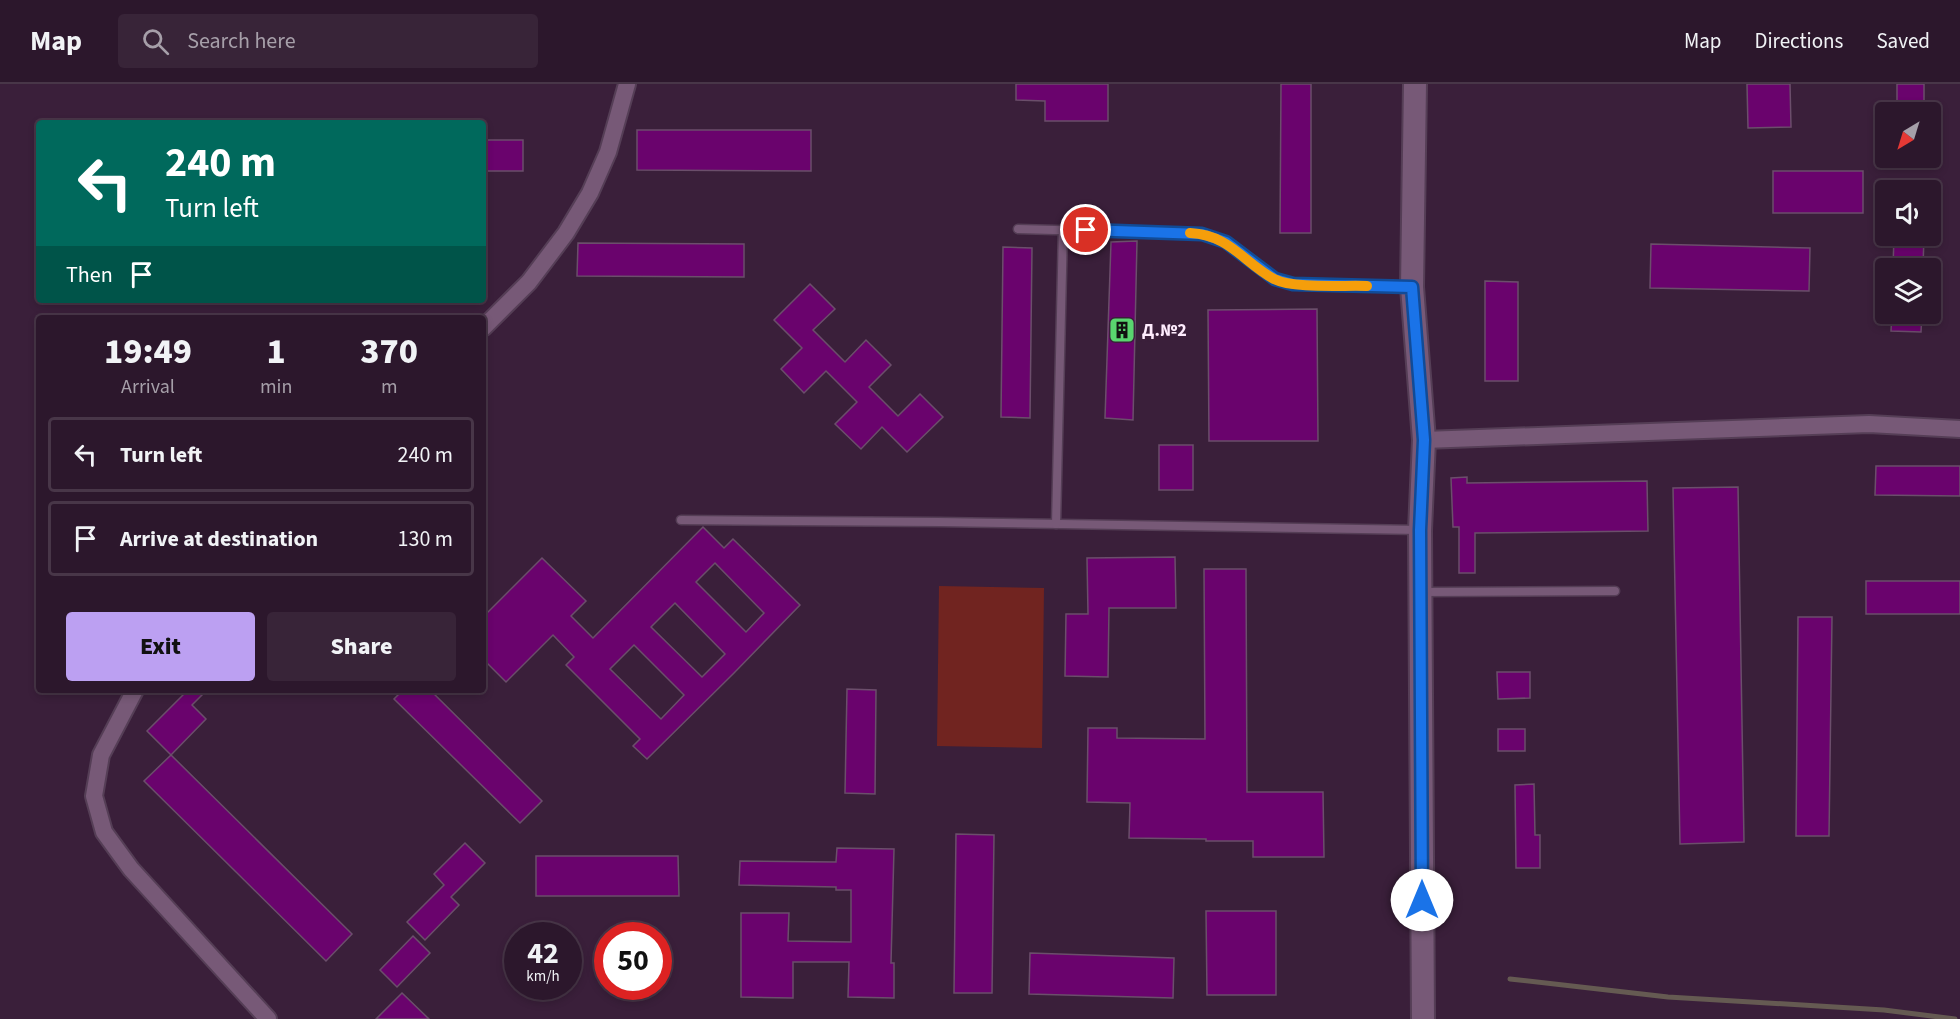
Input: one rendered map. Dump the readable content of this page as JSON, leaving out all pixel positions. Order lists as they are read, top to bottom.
{
  "places": {
    "building": ["Д.№2"]
  },
  "north": "bottom left",
  "page": {
    "header": "Map",
    "search": "Search here",
    "nav": ["Map", "Directions", "Saved"],
    "turn": ["240 m", "Turn left"],
    "then": "Then",
    "eta": [
      "19:49",
      "Arrival",
      "1",
      "min",
      "370",
      "m"
    ],
    "list": [
      {
        "name": "Turn left",
        "value": "240 m"
      },
      {
        "name": "Arrive at destination",
        "value": "130 m"
      }
    ],
    "buttons": ["Exit", "Share"],
    "speed": "42 km/h",
    "limit": "50"
  }
}
